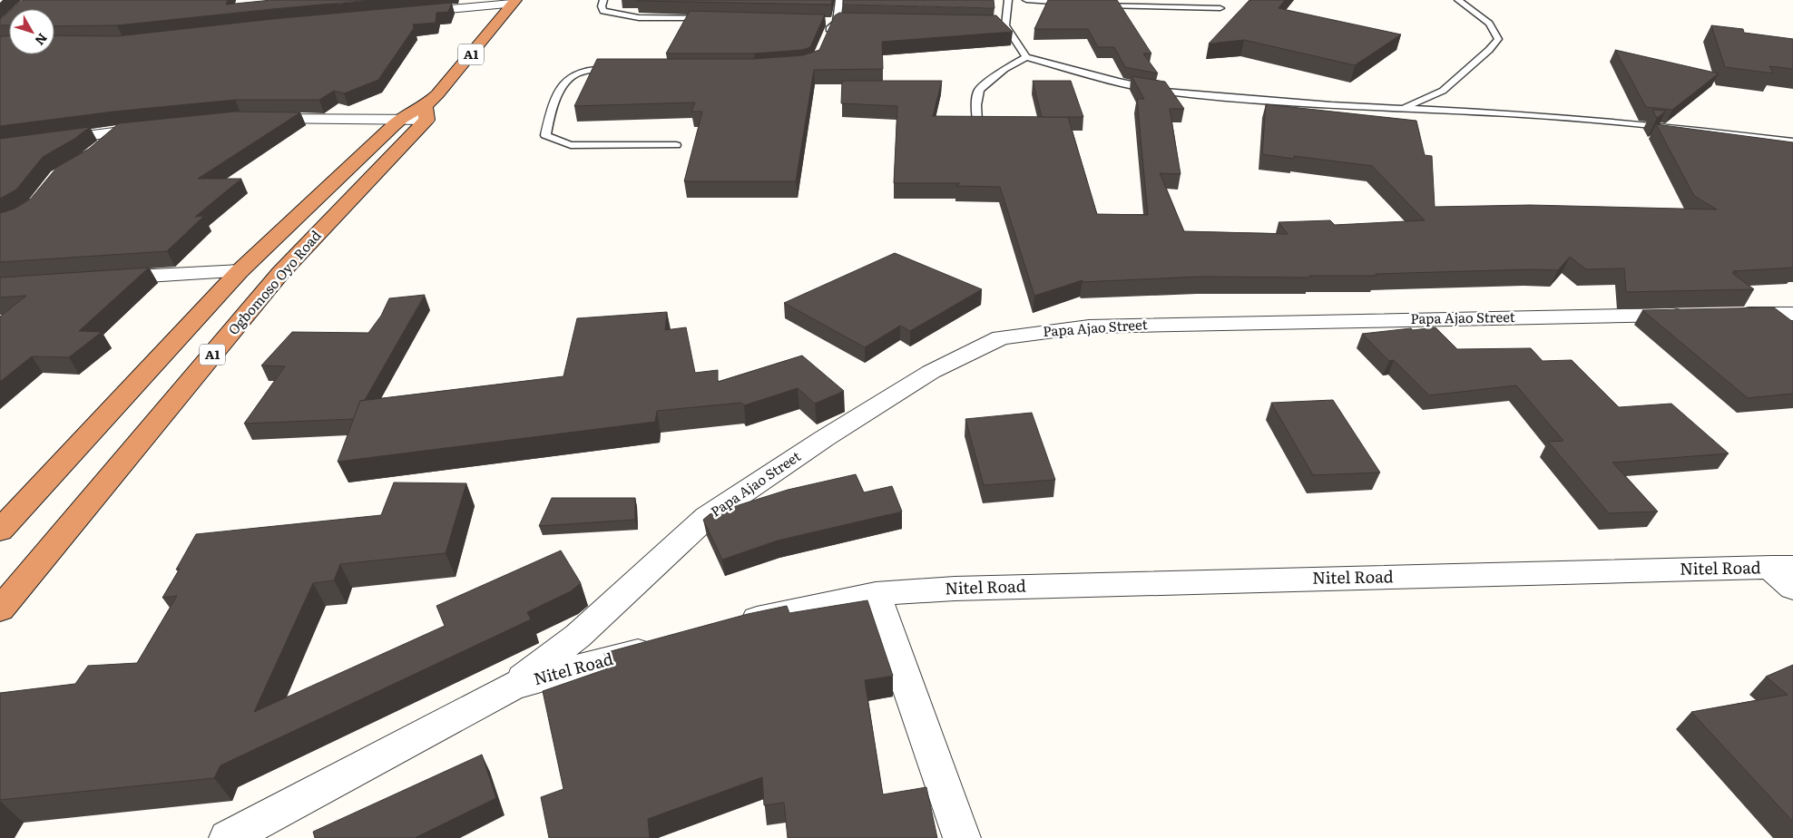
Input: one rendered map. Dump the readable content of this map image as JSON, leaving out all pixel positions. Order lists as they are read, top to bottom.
{
  "streets": {
    "highway": ["A1", "Ogbomoso Oyo Road"],
    "street": ["Papa Ajao Street", "Nitel Road"]
  },
  "crossings": [
    ["Papa Ajao Street", "Nitel Road"]
  ],
  "north": "bottom right"
}
